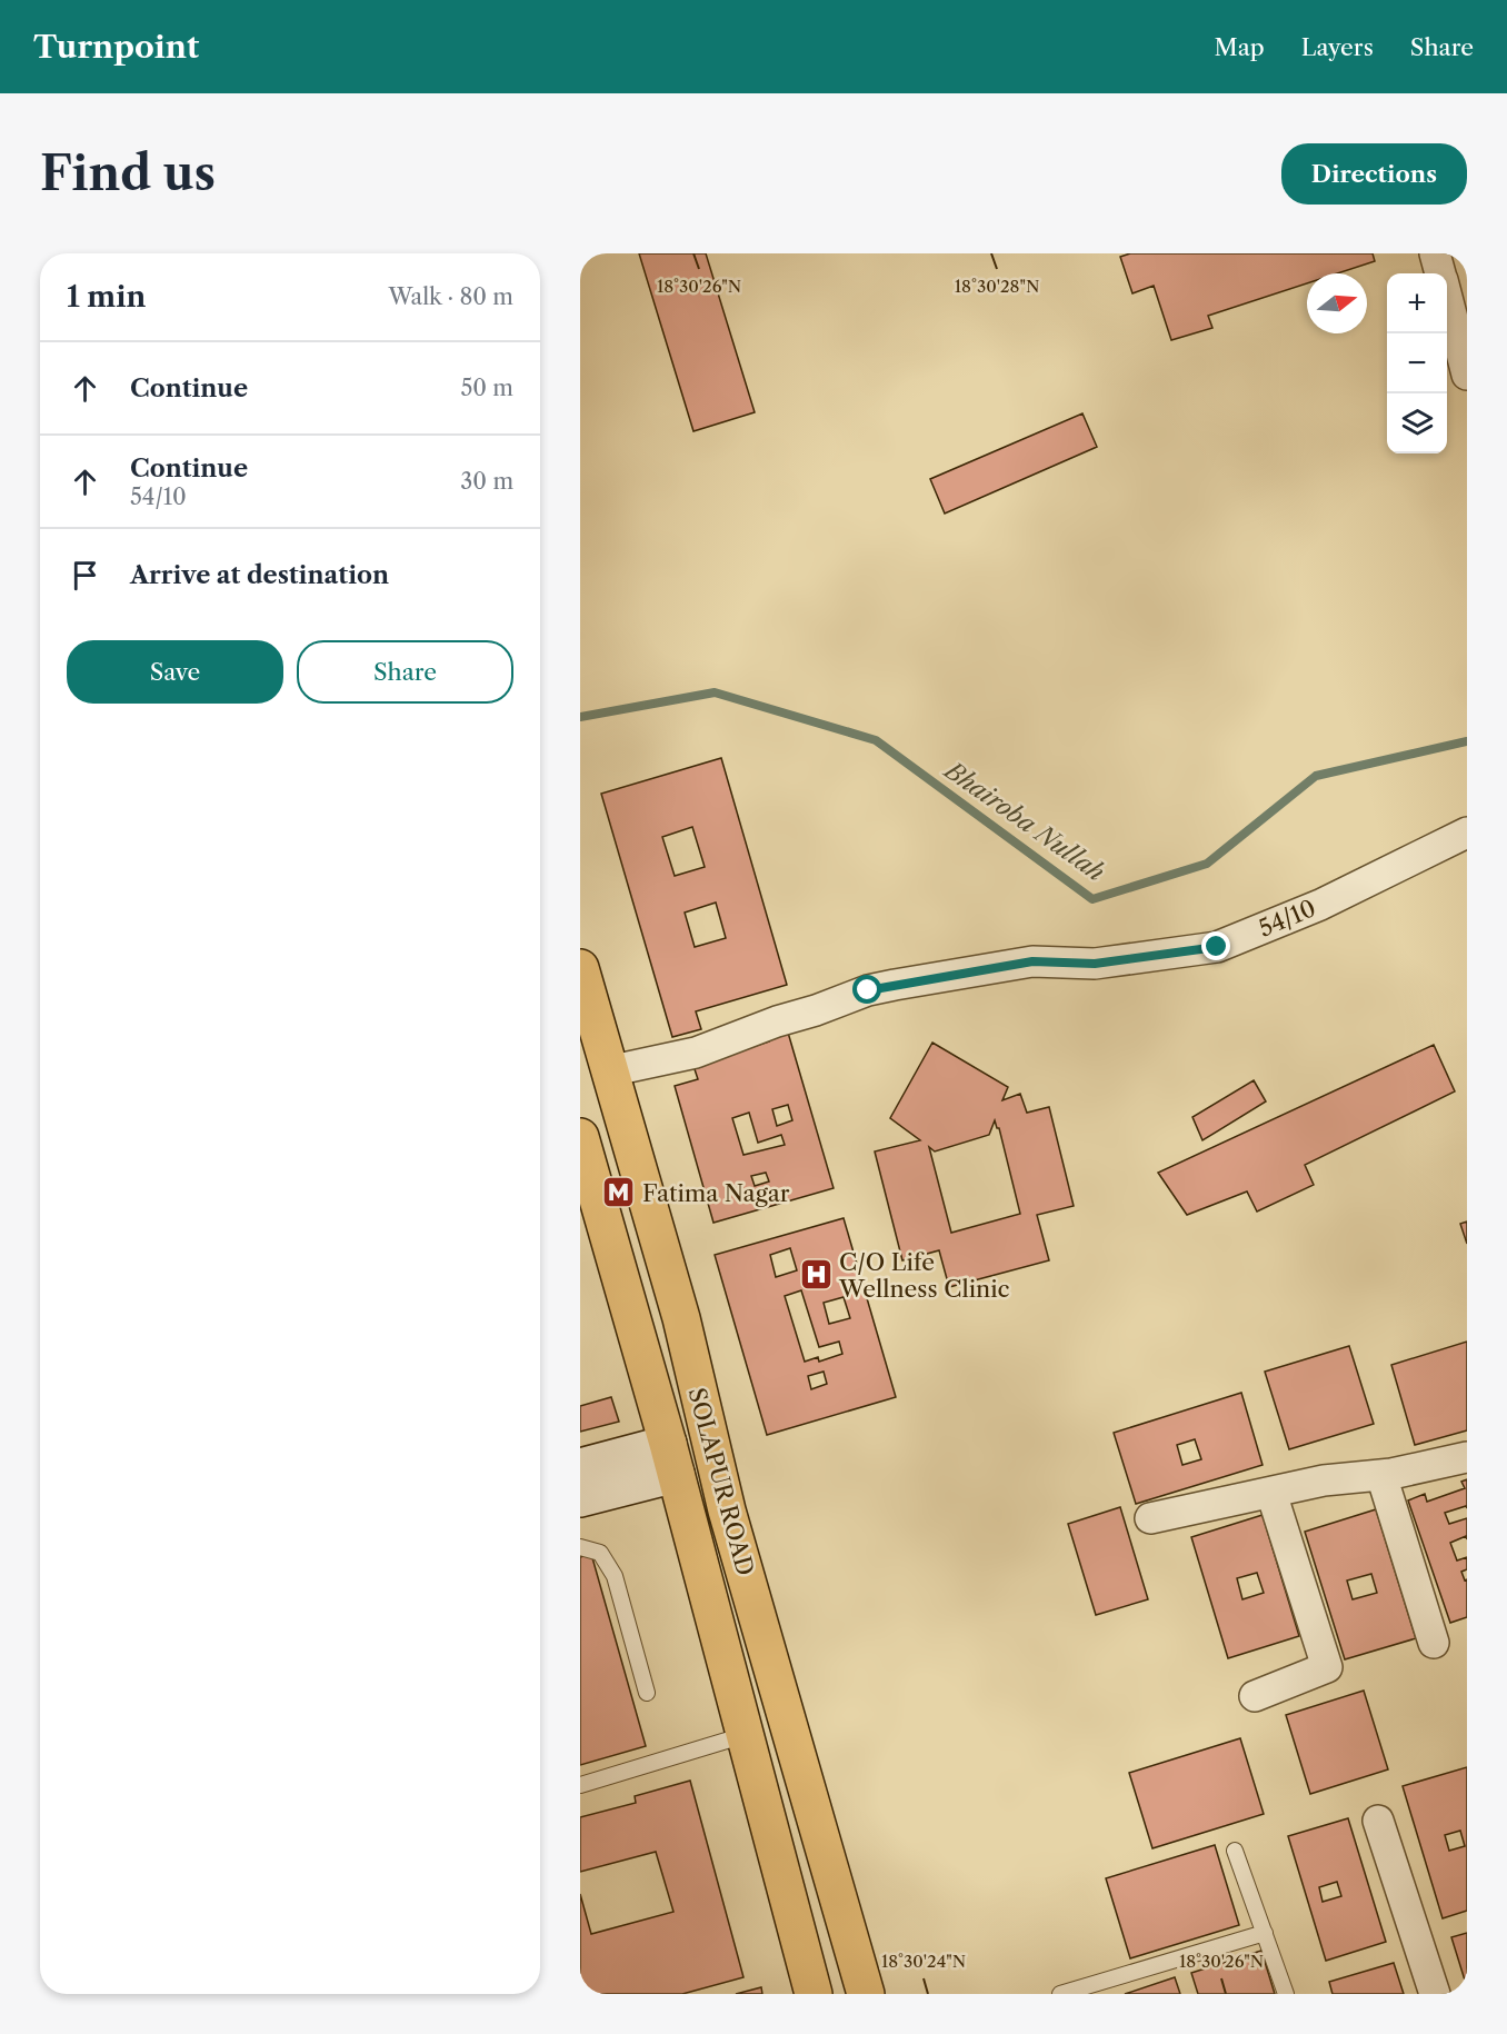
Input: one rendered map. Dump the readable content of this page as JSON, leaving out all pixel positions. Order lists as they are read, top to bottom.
{
  "streets": {
    "highway": ["SOLAPUR ROAD"],
    "street": ["54/10"]
  },
  "crossings": [
    ["54/10", "SOLAPUR ROAD"]
  ],
  "water": ["Bhairoba Nullah"],
  "places": {
    "metro station": ["Fatima Nagar"],
    "hospital": ["C/O Life Wellness Clinic"]
  },
  "north": "right",
  "page": {
    "header": "Turnpoint",
    "nav": ["Map", "Layers", "Share"],
    "buttons": [
      "Directions",
      ["Save", "Share"]
    ],
    "title": "Find us",
    "heading": ["1 min", "Walk · 80 m"],
    "map_buttons": ["+", "−"],
    "list": [
      ["Continue", "50 m"],
      ["Continue", "54/10", "30 m"],
      "Arrive at destination"
    ]
  },
  "coordinates": ["18°30'26\"N", "18°30'28\"N", "18°30'24\"N"]
}
